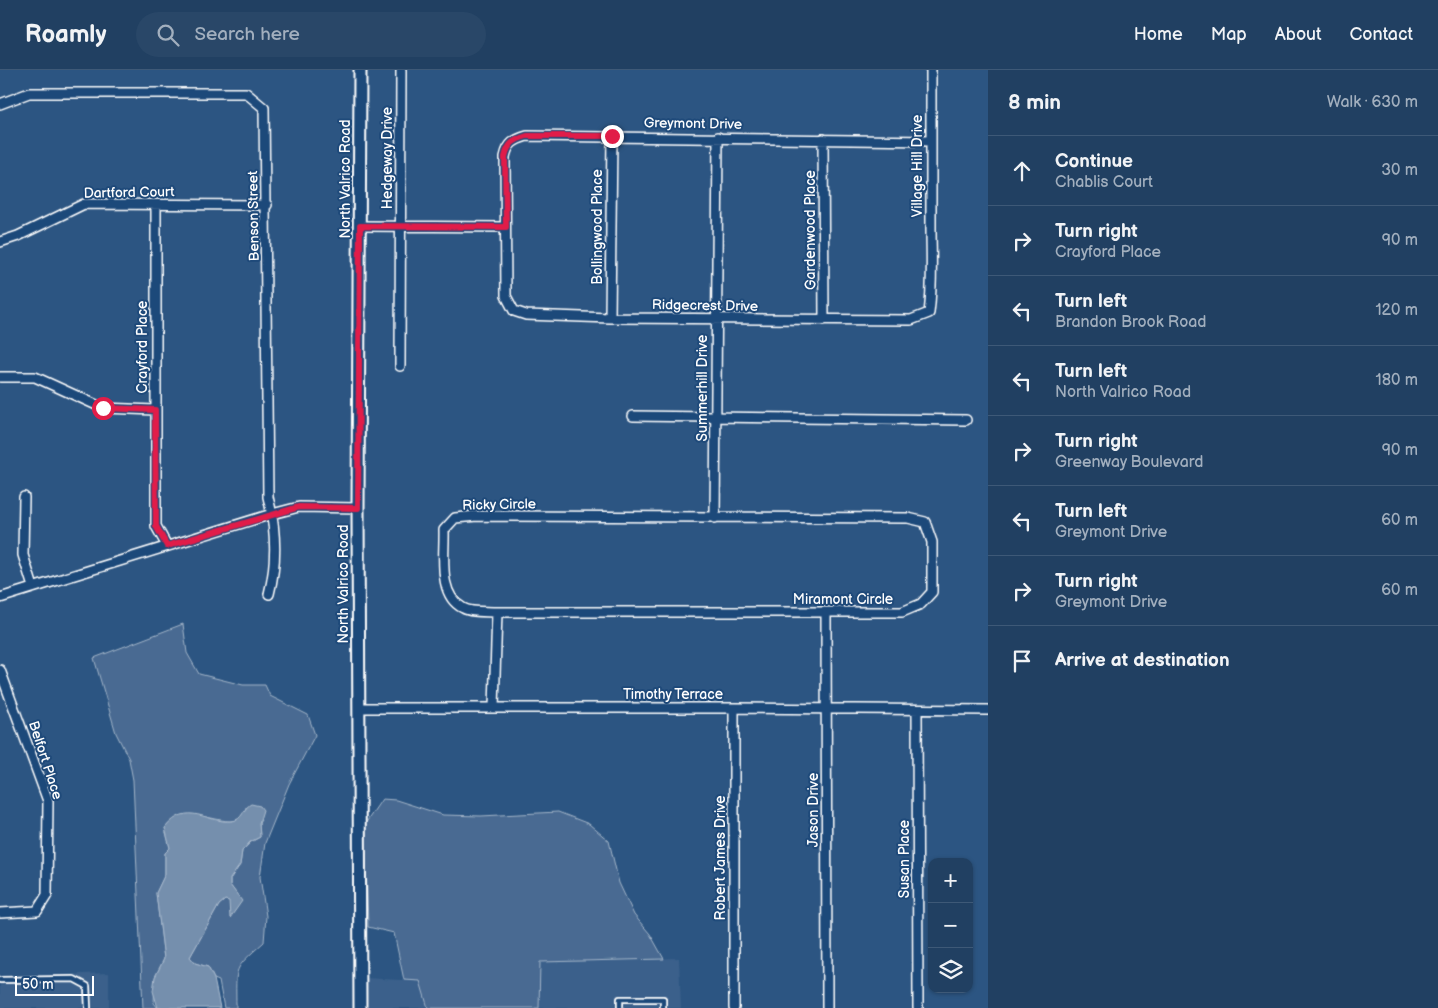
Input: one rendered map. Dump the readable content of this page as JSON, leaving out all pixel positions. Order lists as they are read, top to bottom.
{
  "streets": {
    "street": [
      "Greymont Drive",
      "Hedgeway Drive",
      "Village Hill Drive",
      "North Valrico Road",
      "Dartford Court",
      "Benson Street",
      "Bollingwood Place",
      "Gardenwood Place",
      "Ridgecrest Drive",
      "Crayford Place",
      "Summerhill Drive",
      "Ricky Circle",
      "Miramont Circle",
      "Timothy Terrace",
      "Belfort Place",
      "Jason Drive",
      "Robert James Drive",
      "Susan Place"
    ]
  },
  "crossings": [
    ["Greymont Drive", "Village Hill Drive"],
    ["Greymont Drive", "Bollingwood Place"],
    ["Greymont Drive", "Gardenwood Place"],
    ["Greymont Drive", "Ridgecrest Drive"],
    ["Greymont Drive", "Summerhill Drive"],
    ["Village Hill Drive", "Ridgecrest Drive"],
    ["North Valrico Road", "Timothy Terrace"],
    ["Dartford Court", "Benson Street"],
    ["Dartford Court", "Crayford Place"],
    ["Bollingwood Place", "Ridgecrest Drive"],
    ["Gardenwood Place", "Ridgecrest Drive"],
    ["Ridgecrest Drive", "Summerhill Drive"],
    ["Summerhill Drive", "Ricky Circle"],
    ["Summerhill Drive", "Miramont Circle"],
    ["Ricky Circle", "Miramont Circle"],
    ["Miramont Circle", "Jason Drive"],
    ["Timothy Terrace", "Jason Drive"],
    ["Timothy Terrace", "Robert James Drive"],
    ["Timothy Terrace", "Susan Place"]
  ],
  "scale_bar": "50 m",
  "page": {
    "header": "Roamly",
    "search": "Search here",
    "nav": [
      "Home",
      "Map",
      "About",
      "Contact"
    ],
    "heading": ["8 min", "Walk · 630 m"],
    "list": [
      ["Continue", "Chablis Court", "30 m"],
      ["Turn right", "Crayford Place", "90 m"],
      ["Turn left", "Brandon Brook Road", "120 m"],
      ["Turn left", "North Valrico Road", "180 m"],
      ["Turn right", "Greenway Boulevard", "90 m"],
      ["Turn left", "Greymont Drive", "60 m"],
      ["Turn right", "Greymont Drive", "60 m"],
      "Arrive at destination"
    ],
    "map_buttons": ["+", "−"],
    "scale": "50 m"
  }
}
